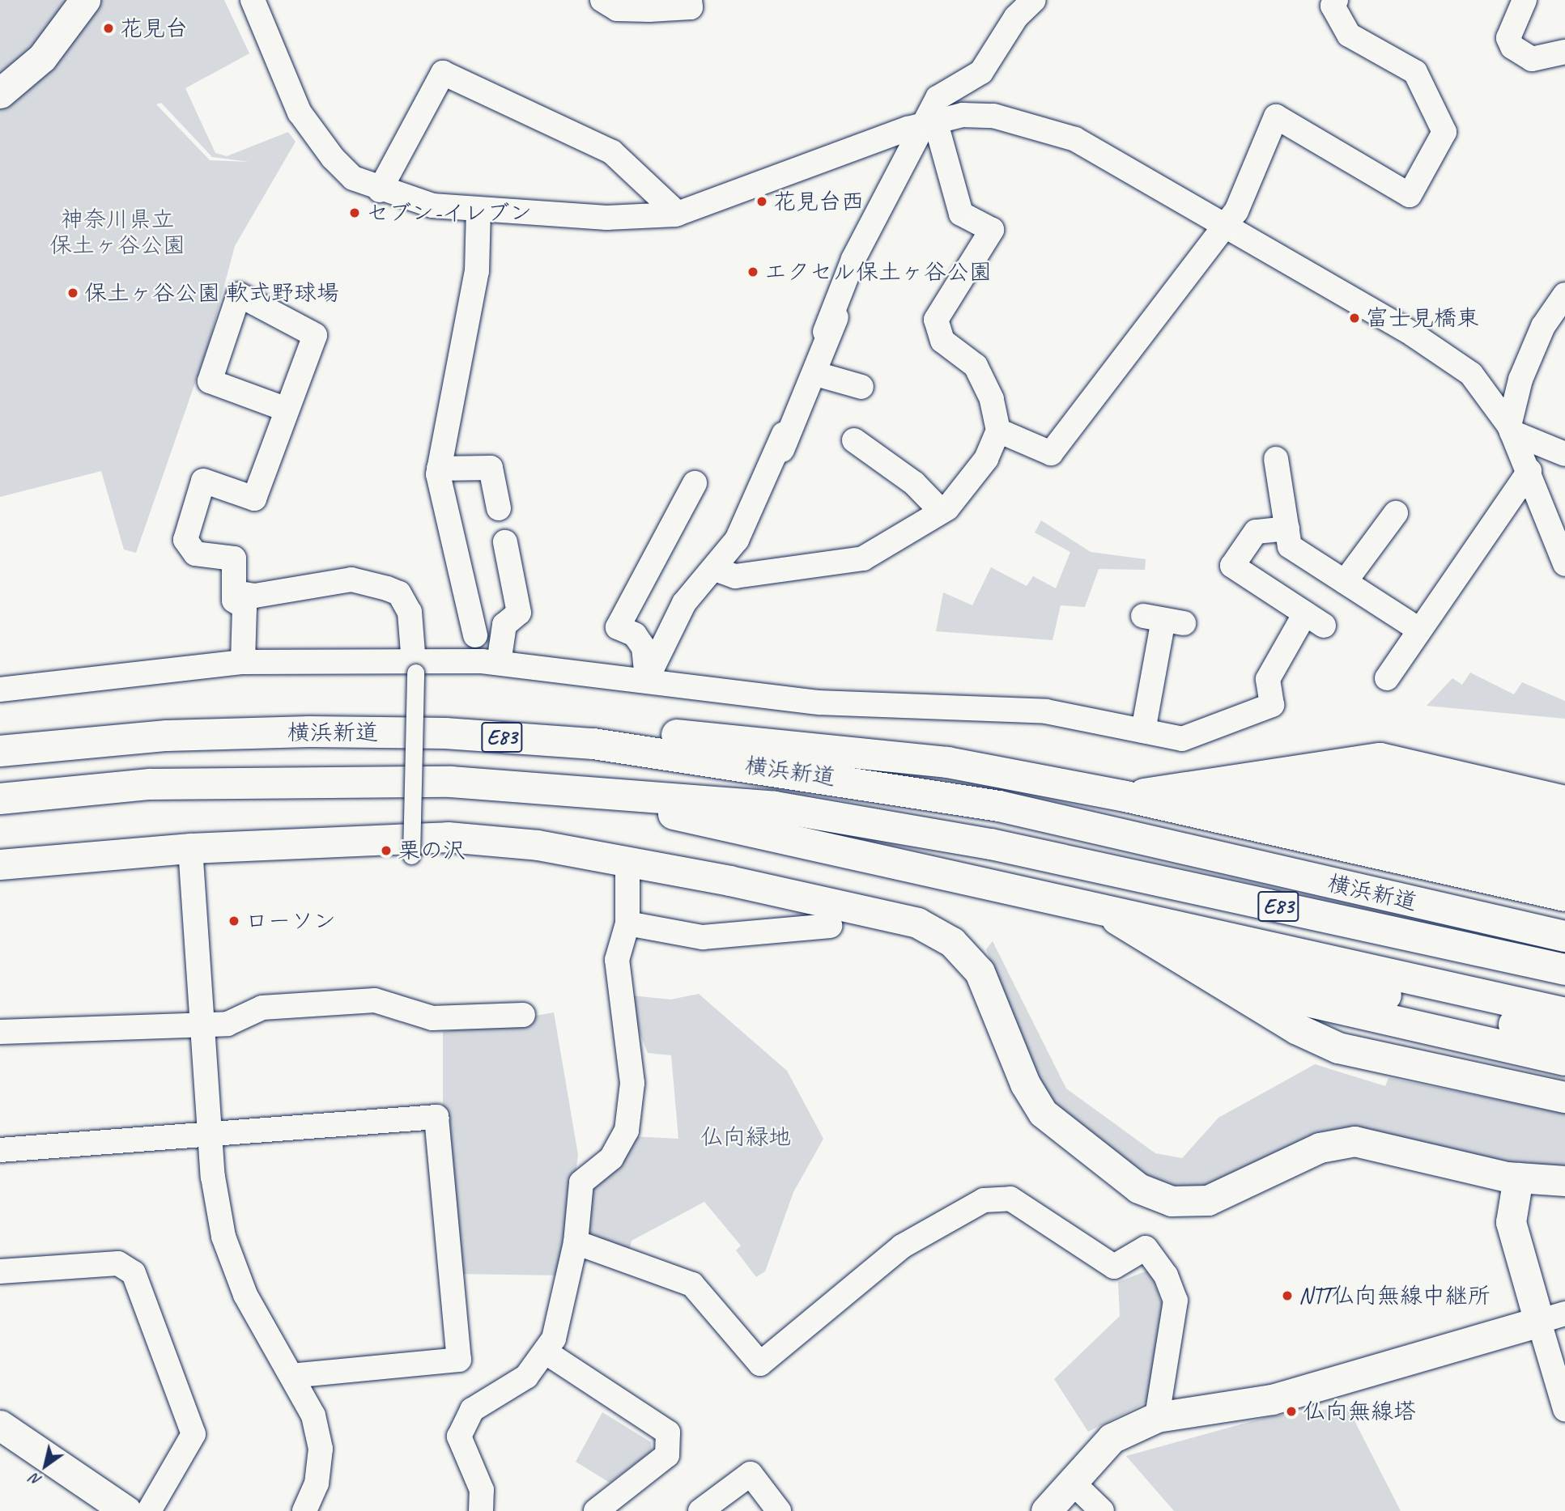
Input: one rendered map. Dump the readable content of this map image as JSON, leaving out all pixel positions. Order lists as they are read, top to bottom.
{
  "streets": {
    "highway": ["横浜新道", "E83"]
  },
  "parks": ["神奈川県立 保土ヶ谷公園", "仏向緑地"],
  "places": [
    "花見台",
    "花見台西",
    "セブン-イレブン",
    "エクセル保土ヶ谷公園",
    "保土ヶ谷公園 軟式野球場",
    "富士見橋東",
    "栗の沢",
    "ローソン",
    "NTT仏向無線中継所",
    "仏向無線塔"
  ],
  "north": "bottom left"
}
